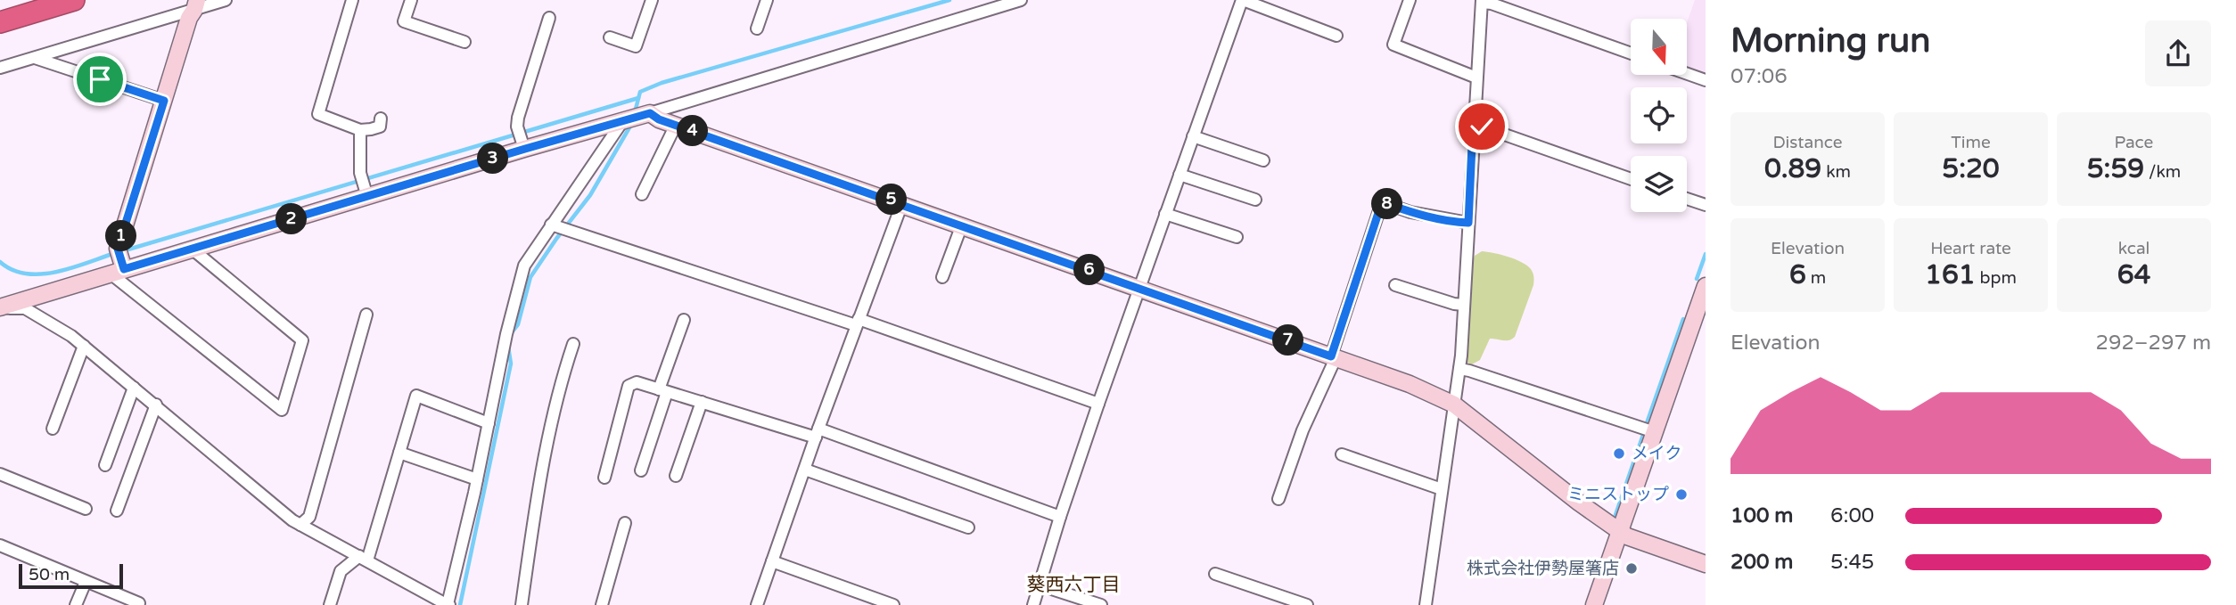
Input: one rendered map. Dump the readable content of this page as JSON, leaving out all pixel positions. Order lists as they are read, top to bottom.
{
  "districts": ["葵西六丁目"],
  "places": ["メイク", "ミニストップ", "株式会社伊勢屋箸店"],
  "scale_bar": "50 m",
  "north": "bottom",
  "page": {
    "heading": ["Morning run", "07:06"],
    "stats": [
      ["Distance", "0.89 km"],
      ["Time", "5:20"],
      ["Pace", "5:59 /km"],
      ["Elevation", "6 m"],
      ["Heart rate", "161 bpm"],
      ["kcal", "64"]
    ],
    "pins": [
      "4",
      "3",
      "5",
      "8",
      "2",
      "1",
      "6",
      "7"
    ],
    "chart": ["Elevation", "292–297 m"],
    "list": [
      {
        "name": "100 m",
        "note": "6:00"
      },
      {
        "name": "200 m",
        "note": "5:45"
      }
    ],
    "scale": "50 m"
  }
}
